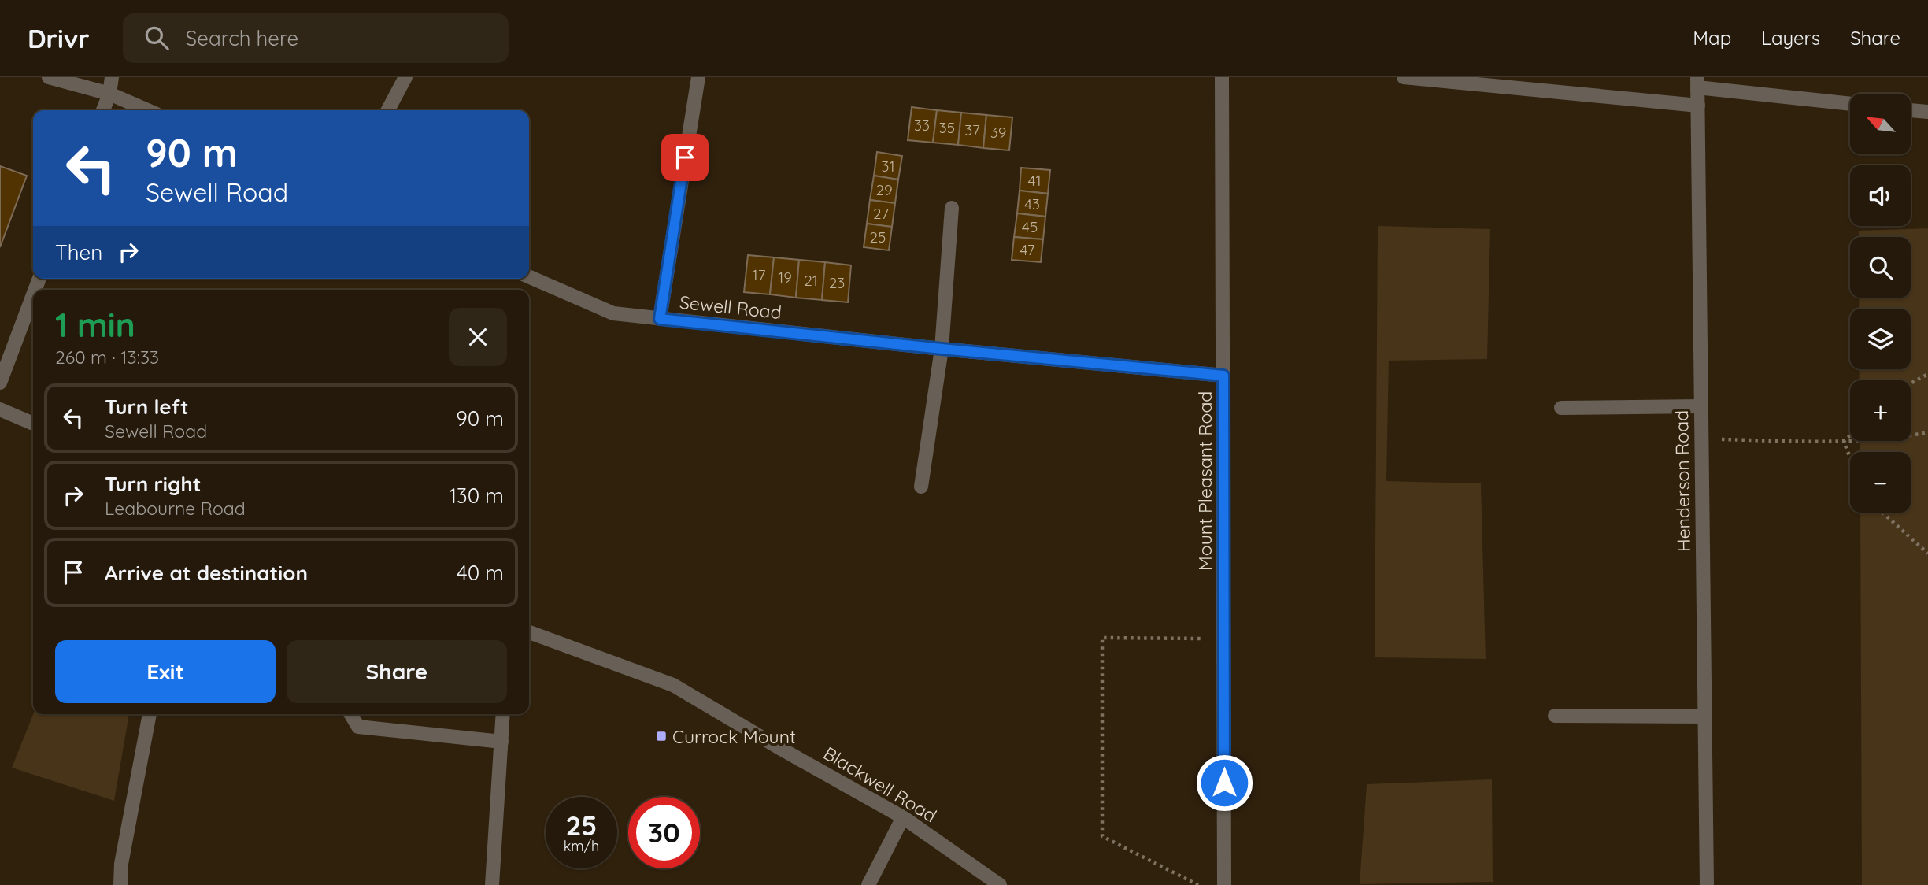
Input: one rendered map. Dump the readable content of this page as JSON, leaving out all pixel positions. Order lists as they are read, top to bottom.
{
  "streets": {
    "street": [
      "Sewell Road",
      "Mount Pleasant Road",
      "Henderson Road",
      "Blackwell Road"
    ]
  },
  "crossings": [
    ["Sewell Road", "Mount Pleasant Road"]
  ],
  "places": {
    "transit": ["Currock Mount"]
  },
  "house_numbers": [
    "33",
    "35",
    "37",
    "39",
    "31",
    "41",
    "29",
    "43",
    "27",
    "45",
    "25",
    "47",
    "17",
    "19",
    "21",
    "23"
  ],
  "north": "top left",
  "page": {
    "header": "Drivr",
    "search": "Search here",
    "nav": ["Map", "Layers", "Share"],
    "map_buttons": ["+", "−"],
    "turn": ["90 m", "Sewell Road"],
    "then": "Then",
    "heading": ["1 min", "260 m · 13:33"],
    "list": [
      {
        "name": "Turn left",
        "note": "Sewell Road",
        "value": "90 m"
      },
      {
        "name": "Turn right",
        "note": "Leabourne Road",
        "value": "130 m"
      },
      {
        "name": "Arrive at destination",
        "value": "40 m"
      }
    ],
    "buttons": ["Exit", "Share"],
    "speed": "25 km/h",
    "limit": "30"
  }
}
